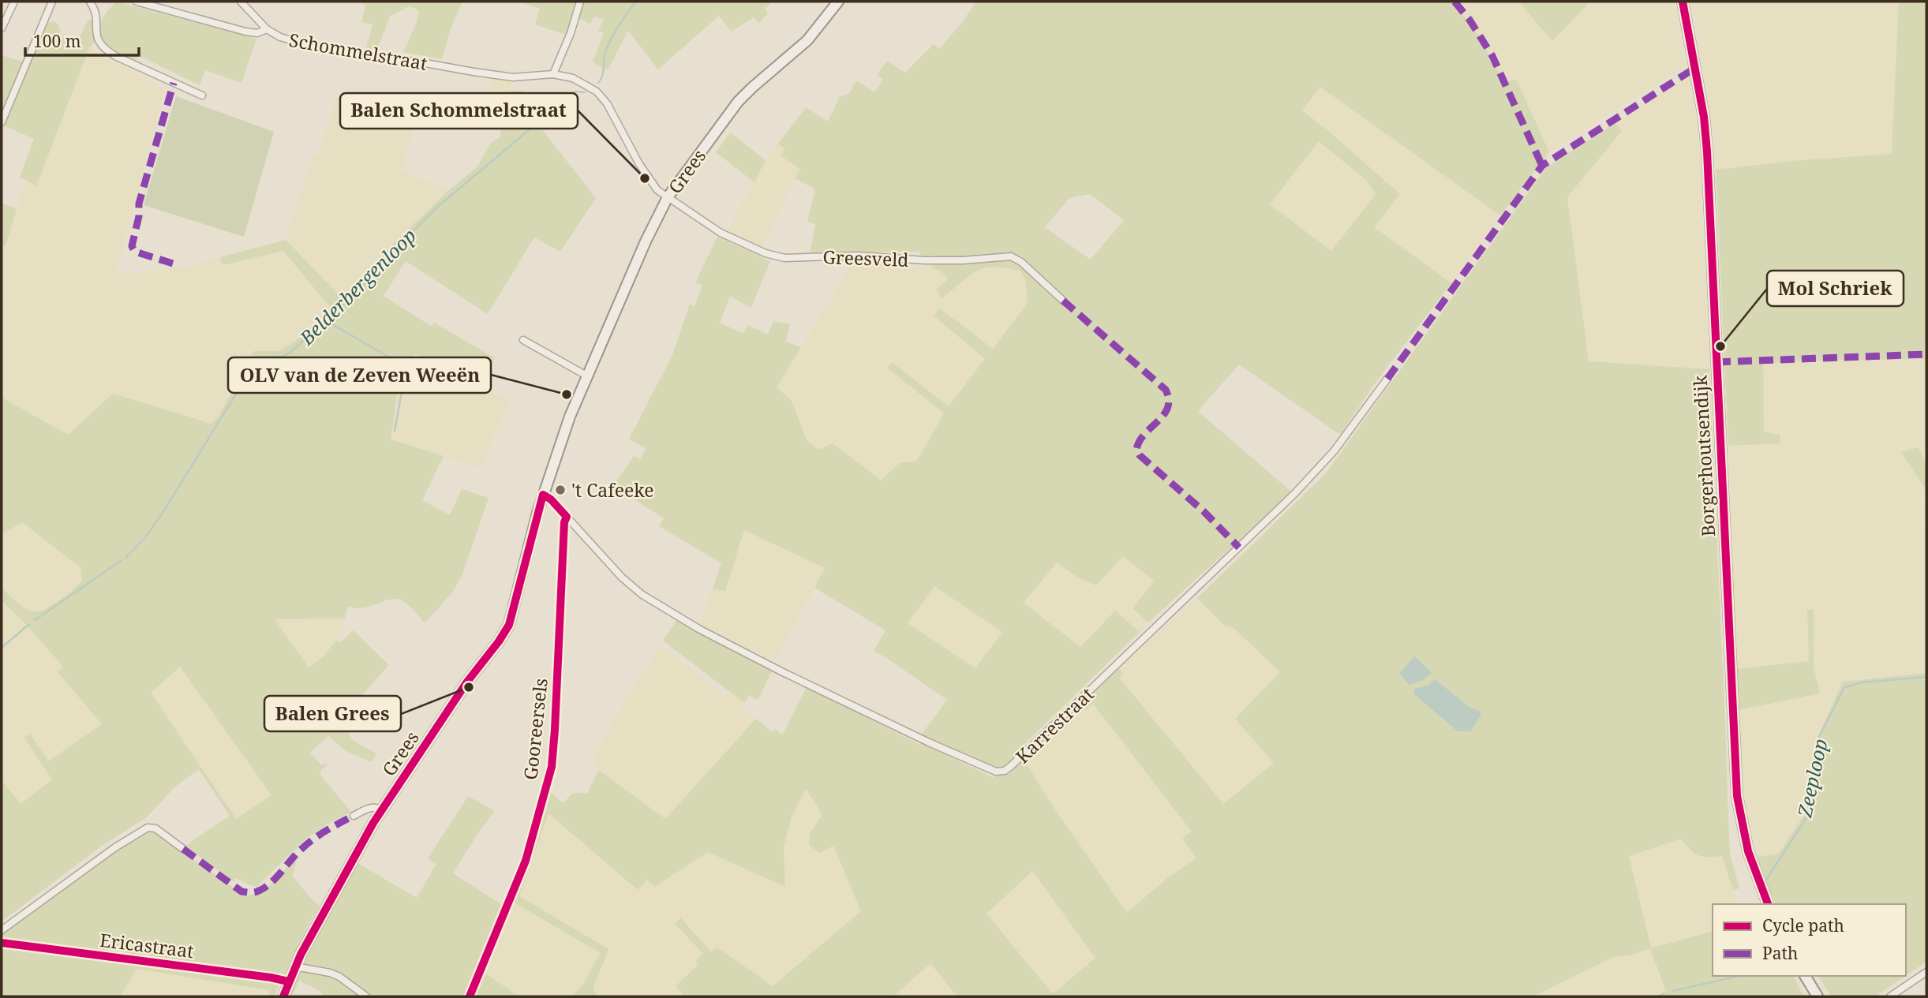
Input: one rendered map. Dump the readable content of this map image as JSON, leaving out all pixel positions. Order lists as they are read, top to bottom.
{
  "streets": {
    "street": [
      "Schommelstraat",
      "Grees",
      "Greesveld",
      "Borgerhoutsendijk",
      "Karrestraat",
      "Gooreersels",
      "Ericastraat"
    ]
  },
  "crossings": [
    ["Schommelstraat", "Grees"],
    ["Schommelstraat", "Greesveld"],
    ["Grees", "Greesveld"],
    ["Grees", "Karrestraat"],
    ["Grees", "Ericastraat"],
    ["Karrestraat", "Gooreersels"]
  ],
  "water": ["Belderbergenloop", "Zeeploop"],
  "places": [
    "Balen Schommelstraat",
    "Mol Schriek",
    "OLV van de Zeven Weeën",
    "'t Cafeeke",
    "Balen Grees"
  ],
  "legend": ["Cycle path", "Path"],
  "scale_bar": "100 m"
}
